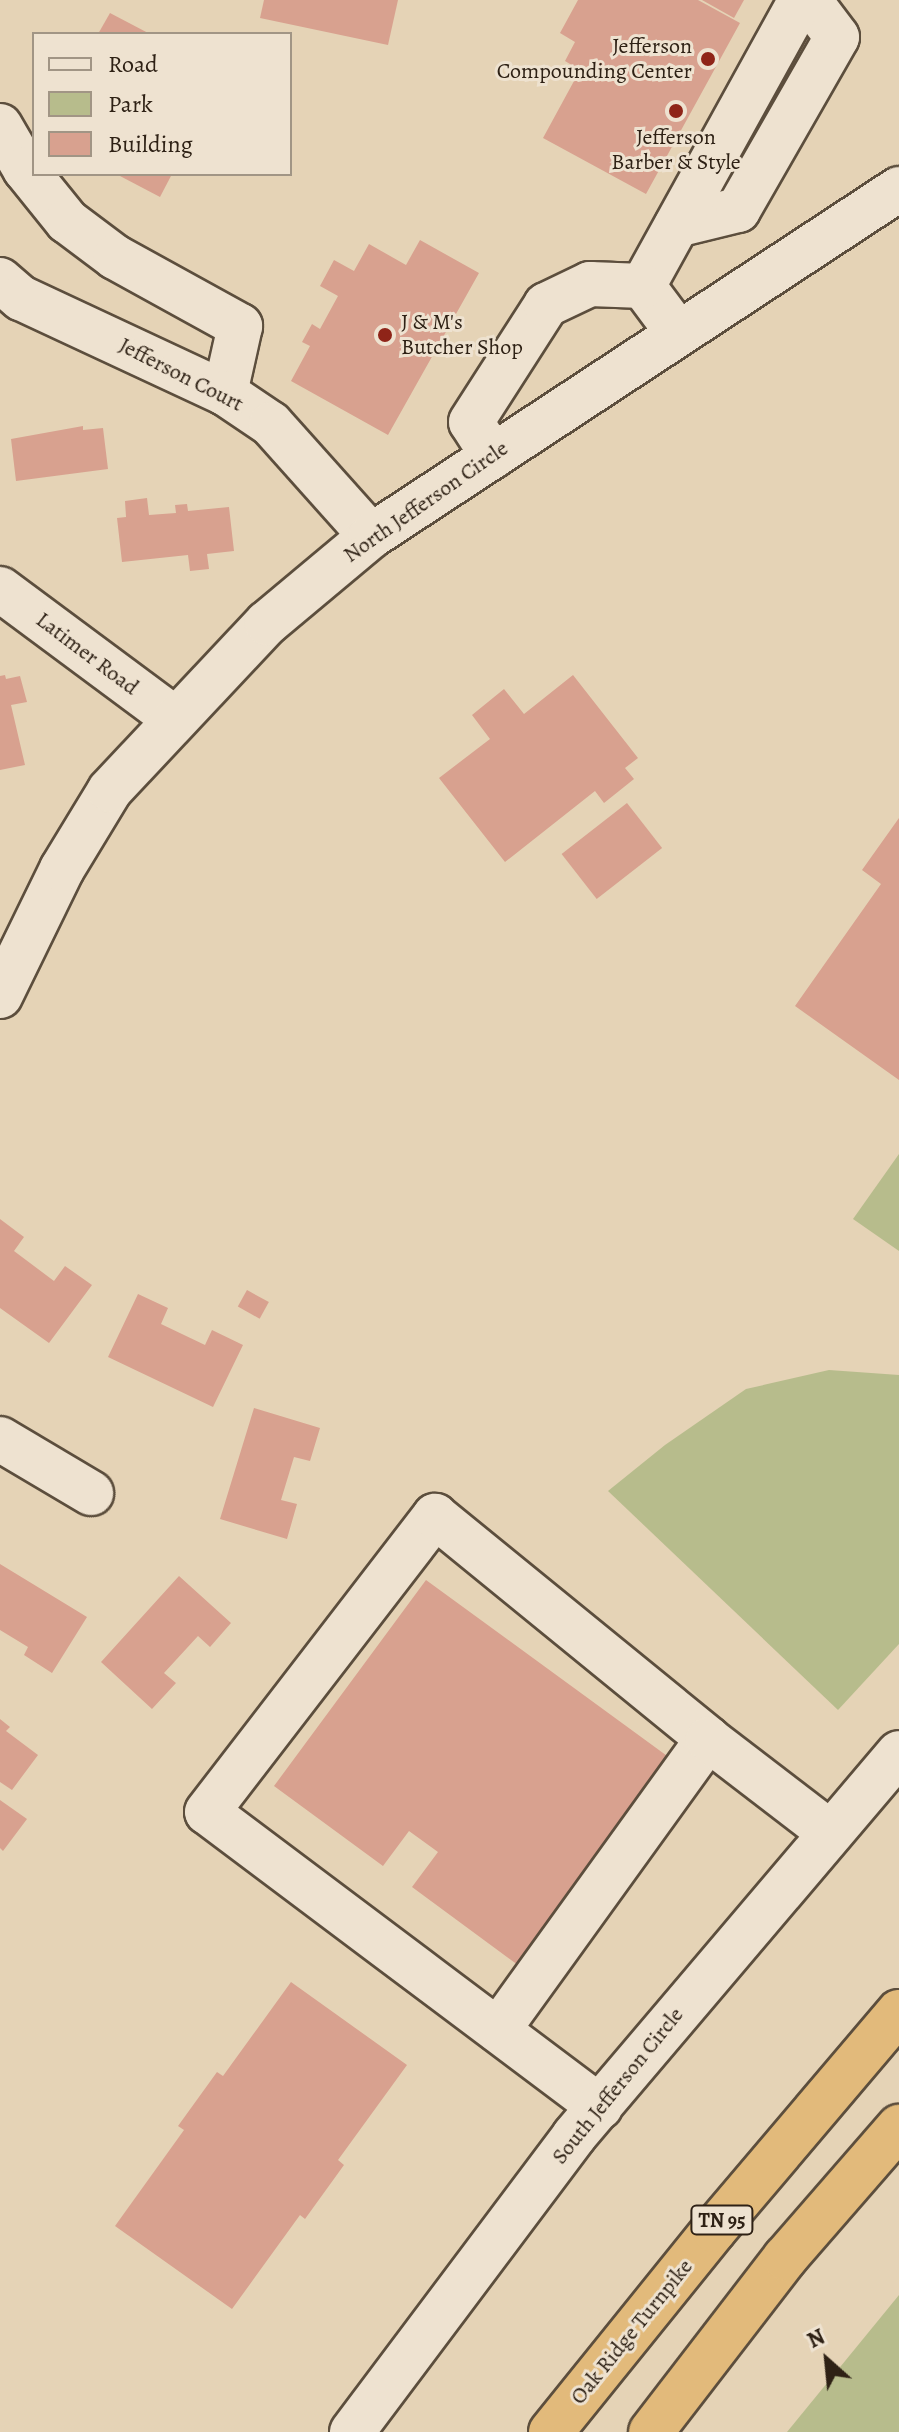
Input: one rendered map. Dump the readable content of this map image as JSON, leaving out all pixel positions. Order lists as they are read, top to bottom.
{
  "streets": {
    "highway": ["TN 95", "Oak Ridge Turnpike"],
    "street": [
      "Jefferson Court",
      "North Jefferson Circle",
      "Latimer Road",
      "South Jefferson Circle"
    ]
  },
  "crossings": [
    ["Jefferson Court", "North Jefferson Circle"],
    ["North Jefferson Circle", "Latimer Road"]
  ],
  "places": ["Jefferson Compounding Center", "Jefferson Barber & Style", "J & M's Butcher Shop"],
  "legend": ["Road", "Park", "Building"],
  "north": "top left"
}
